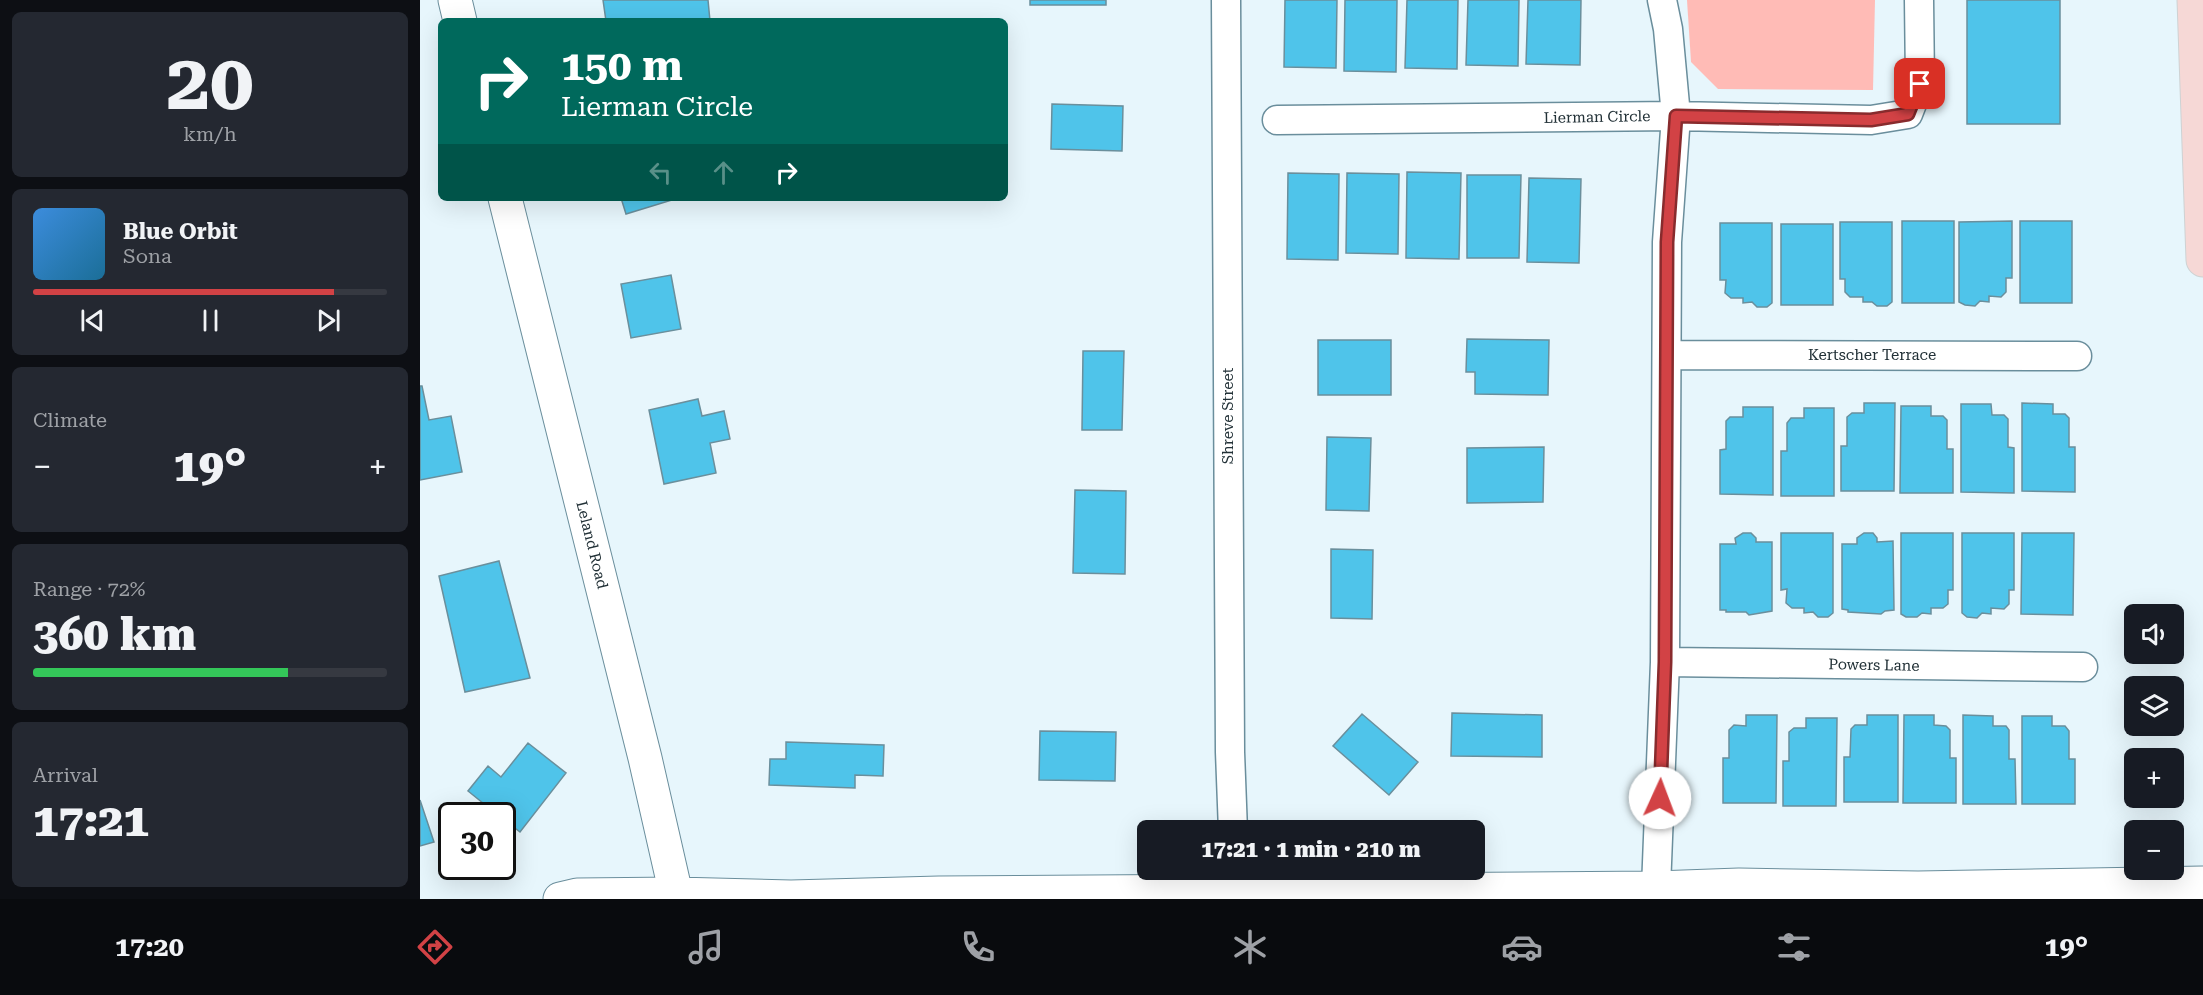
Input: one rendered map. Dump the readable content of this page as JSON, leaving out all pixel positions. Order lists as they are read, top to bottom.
{
  "streets": {
    "street": [
      "Lierman Circle",
      "Kertscher Terrace",
      "Shreve Street",
      "Leland Road",
      "Powers Lane"
    ]
  },
  "page": {
    "tile": [
      ["20", "km/h"],
      "Climate",
      ["Range · 72%", "360 km"],
      ["Arrival", "17:21"]
    ],
    "turn": ["150 m", "Lierman Circle"],
    "song": ["Blue Orbit", "Sona"],
    "heat": ["−", "19°", "+"],
    "map_buttons": ["+", "−"],
    "limit": "30",
    "trip": "17:21 · 1 min · 210 m",
    "tabs": ["17:20", "19°"]
  }
}
